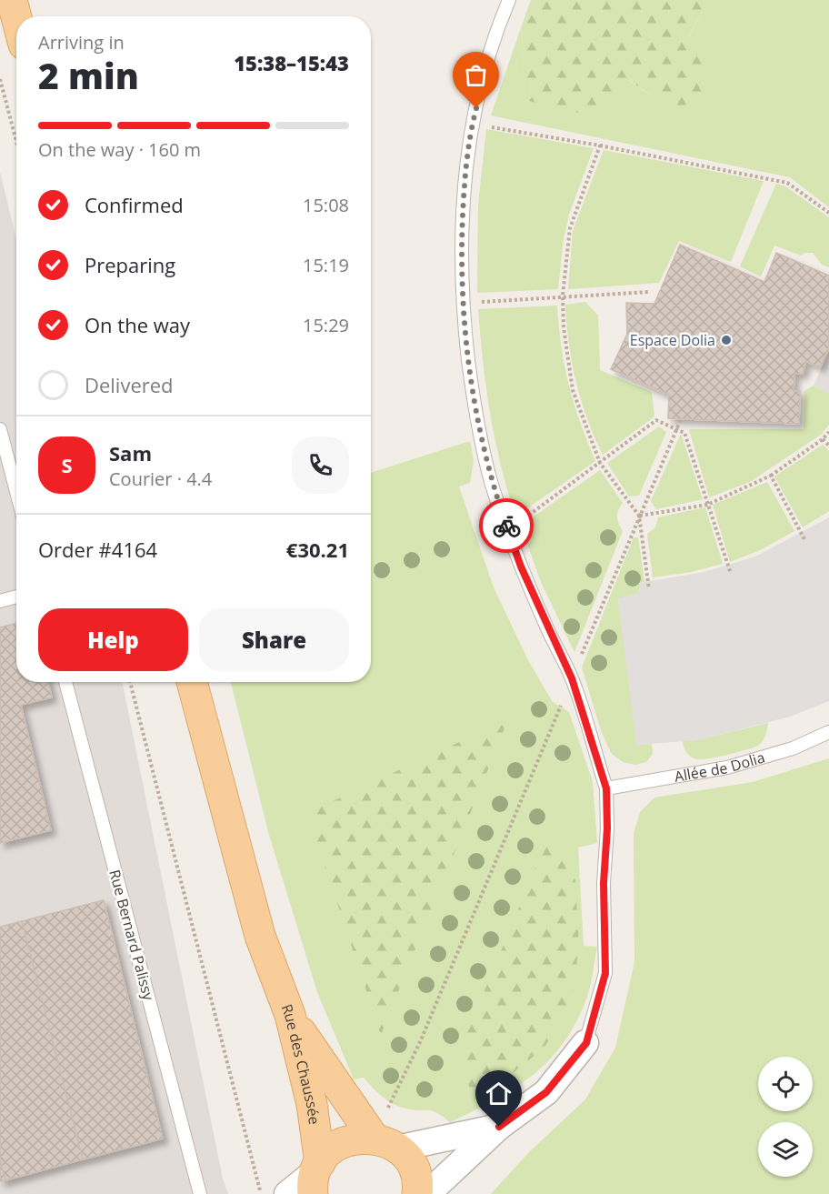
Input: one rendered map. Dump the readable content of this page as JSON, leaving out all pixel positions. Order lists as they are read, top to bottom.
{
  "streets": {
    "main road": ["Rue des Chaussée"],
    "lane": ["Allée de Dolia", "Rue Bernard Palissy"]
  },
  "places": ["Espace Dolia"],
  "page": {
    "heading": ["2 min", "Arriving in", "15:38–15:43"],
    "panel": [
      "Sam",
      "Courier · 4.4",
      "Order #4164",
      "€30.21"
    ],
    "bar": "On the way · 160 m",
    "list": [
      ["Confirmed", "15:08"],
      ["Preparing", "15:19"],
      ["On the way", "15:29"],
      "Delivered"
    ],
    "round": "S",
    "buttons": ["Help", "Share"]
  }
}
